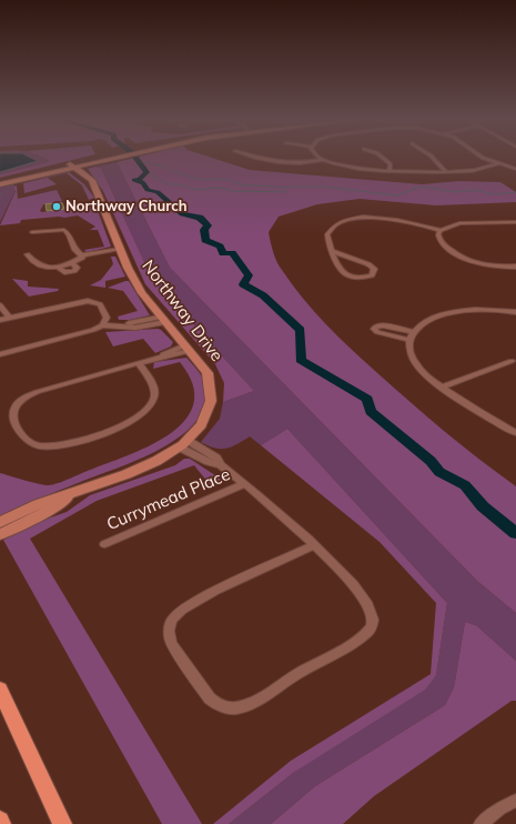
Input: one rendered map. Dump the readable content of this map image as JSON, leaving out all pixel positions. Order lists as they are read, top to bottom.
{
  "streets": {
    "main road": ["Northway Drive"],
    "street": ["Currymead Place"]
  },
  "places": ["Northway Church"]
}
